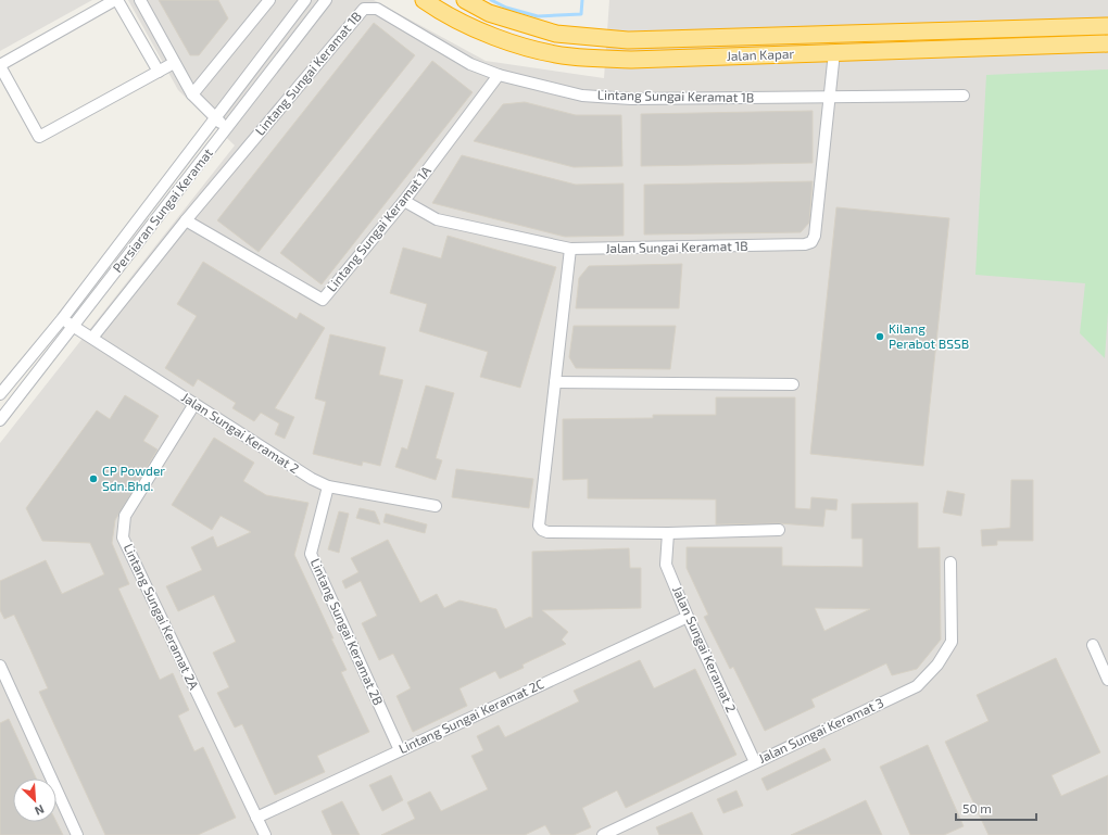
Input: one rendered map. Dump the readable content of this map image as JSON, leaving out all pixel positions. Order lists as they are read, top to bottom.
{
  "streets": {
    "highway": ["Jalan Kapar"],
    "street": [
      "Lintang Sungai Keramat 1B",
      "Persiaran Sungai Keramat",
      "Lintang Sungai Keramat 1A",
      "Jalan Sungai Keramat 1B",
      "Jalan Sungai Keramat 2",
      "Lintang Sungai Keramat 2A",
      "Lintang Sungai Keramat 2B",
      "Lintang Sungai Keramat 2C",
      "Jalan Sungai Keramat 3"
    ]
  },
  "crossings": [
    ["Lintang Sungai Keramat 1B", "Lintang Sungai Keramat 1A"],
    ["Lintang Sungai Keramat 1B", "Jalan Sungai Keramat 1B"],
    ["Lintang Sungai Keramat 1B", "Jalan Sungai Keramat 2"],
    ["Persiaran Sungai Keramat", "Jalan Sungai Keramat 2"],
    ["Lintang Sungai Keramat 1A", "Jalan Sungai Keramat 1B"],
    ["Jalan Sungai Keramat 2", "Lintang Sungai Keramat 2A"],
    ["Jalan Sungai Keramat 2", "Lintang Sungai Keramat 2B"],
    ["Jalan Sungai Keramat 2", "Lintang Sungai Keramat 2C"],
    ["Jalan Sungai Keramat 2", "Jalan Sungai Keramat 3"],
    ["Lintang Sungai Keramat 2A", "Lintang Sungai Keramat 2C"],
    ["Lintang Sungai Keramat 2B", "Lintang Sungai Keramat 2C"]
  ],
  "places": ["Kilang Perabot BSSB", "CP Powder Sdn.Bhd."],
  "scale_bar": "50 m",
  "north": "bottom right"
}
